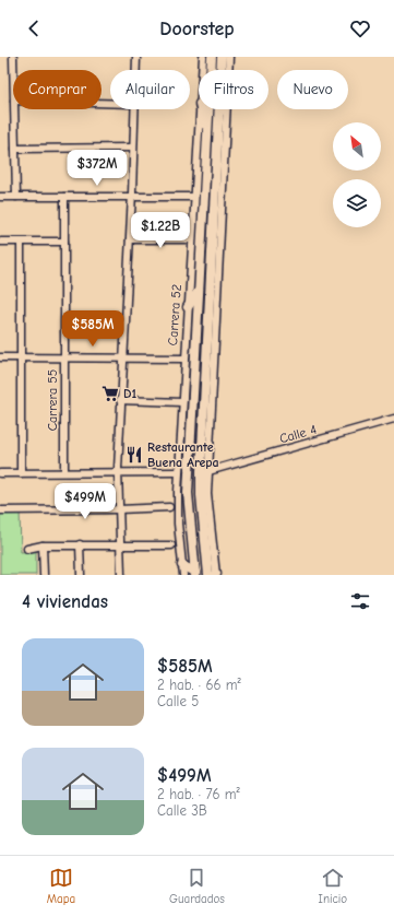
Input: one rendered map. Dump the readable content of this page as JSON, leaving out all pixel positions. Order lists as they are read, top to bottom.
{
  "streets": {
    "main road": ["Carrera 52"],
    "street": ["Carrera 55", "Calle 4"]
  },
  "places": {
    "supermarket": ["D1"],
    "restaurant": ["Restaurante Buena Arepa"]
  },
  "north": "top left",
  "page": {
    "header": "Doorstep",
    "chip": [
      "Comprar",
      "Alquilar",
      "Filtros",
      "Nuevo"
    ],
    "price": [
      "$372M",
      "$1.22B",
      "$585M",
      "$499M"
    ],
    "heading": "4 viviendas",
    "list": [
      {
        "name": "$585M",
        "note": "2 hab. · 66 m² · Calle 5"
      },
      {
        "name": "$499M",
        "note": "2 hab. · 76 m² · Calle 3B"
      }
    ],
    "tabs": ["Mapa", "Guardados", "Inicio"]
  }
}
